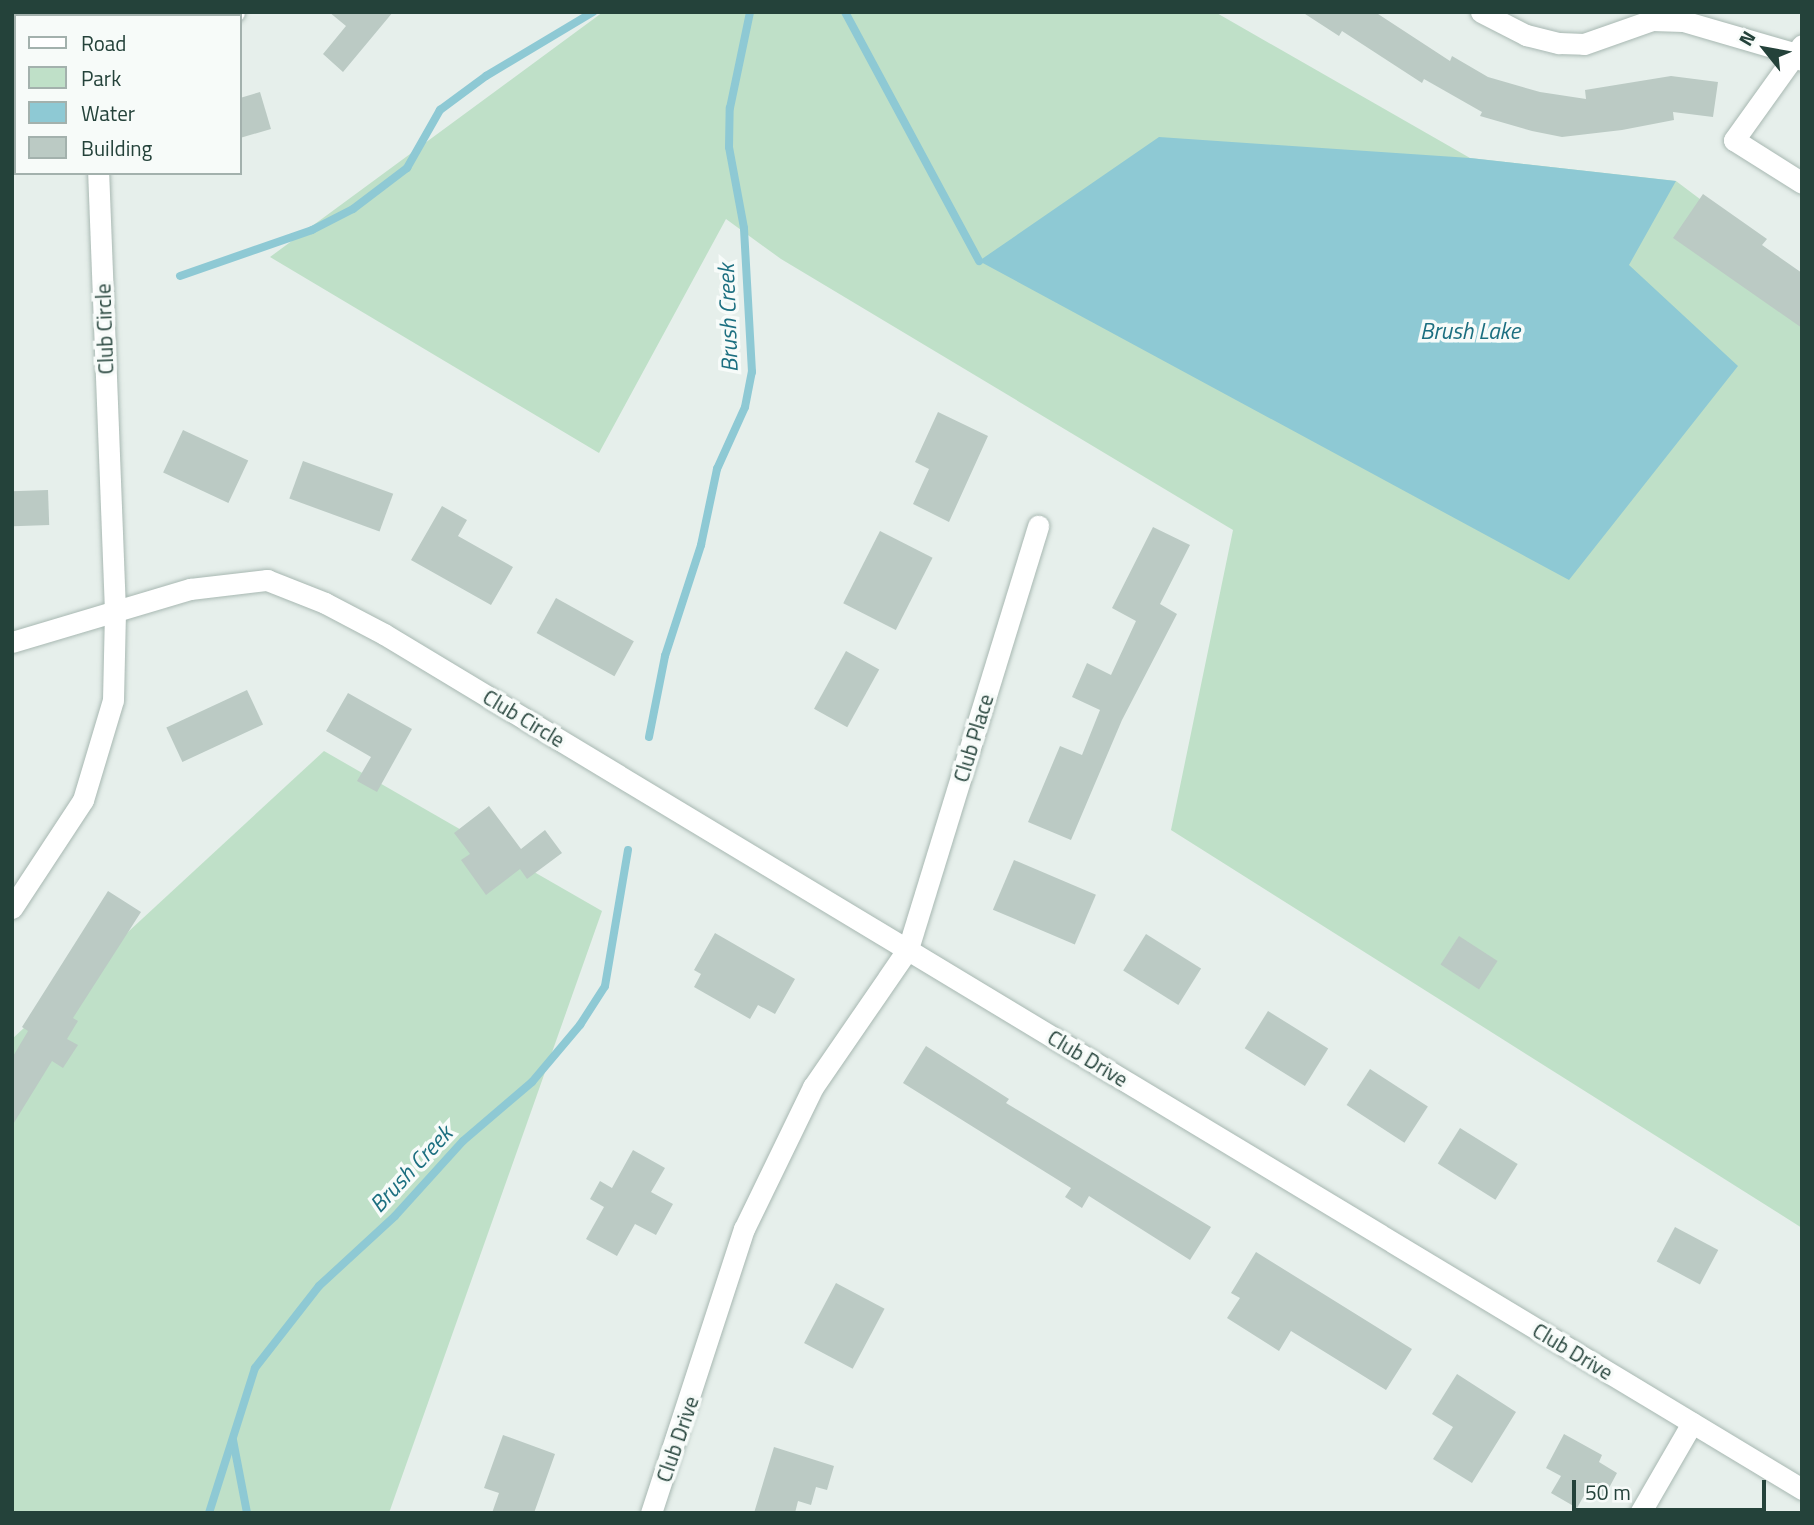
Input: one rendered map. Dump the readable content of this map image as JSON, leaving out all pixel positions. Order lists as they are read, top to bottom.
{
  "streets": {
    "street": ["Club Circle", "Club Place", "Club Drive"]
  },
  "crossings": [
    ["Club Circle", "Club Place"],
    ["Club Circle", "Club Drive"],
    ["Club Place", "Club Drive"]
  ],
  "water": ["Brush Creek", "Brush Lake"],
  "legend": [
    "Road",
    "Park",
    "Water",
    "Building"
  ],
  "scale_bar": "50 m",
  "north": "top left"
}
